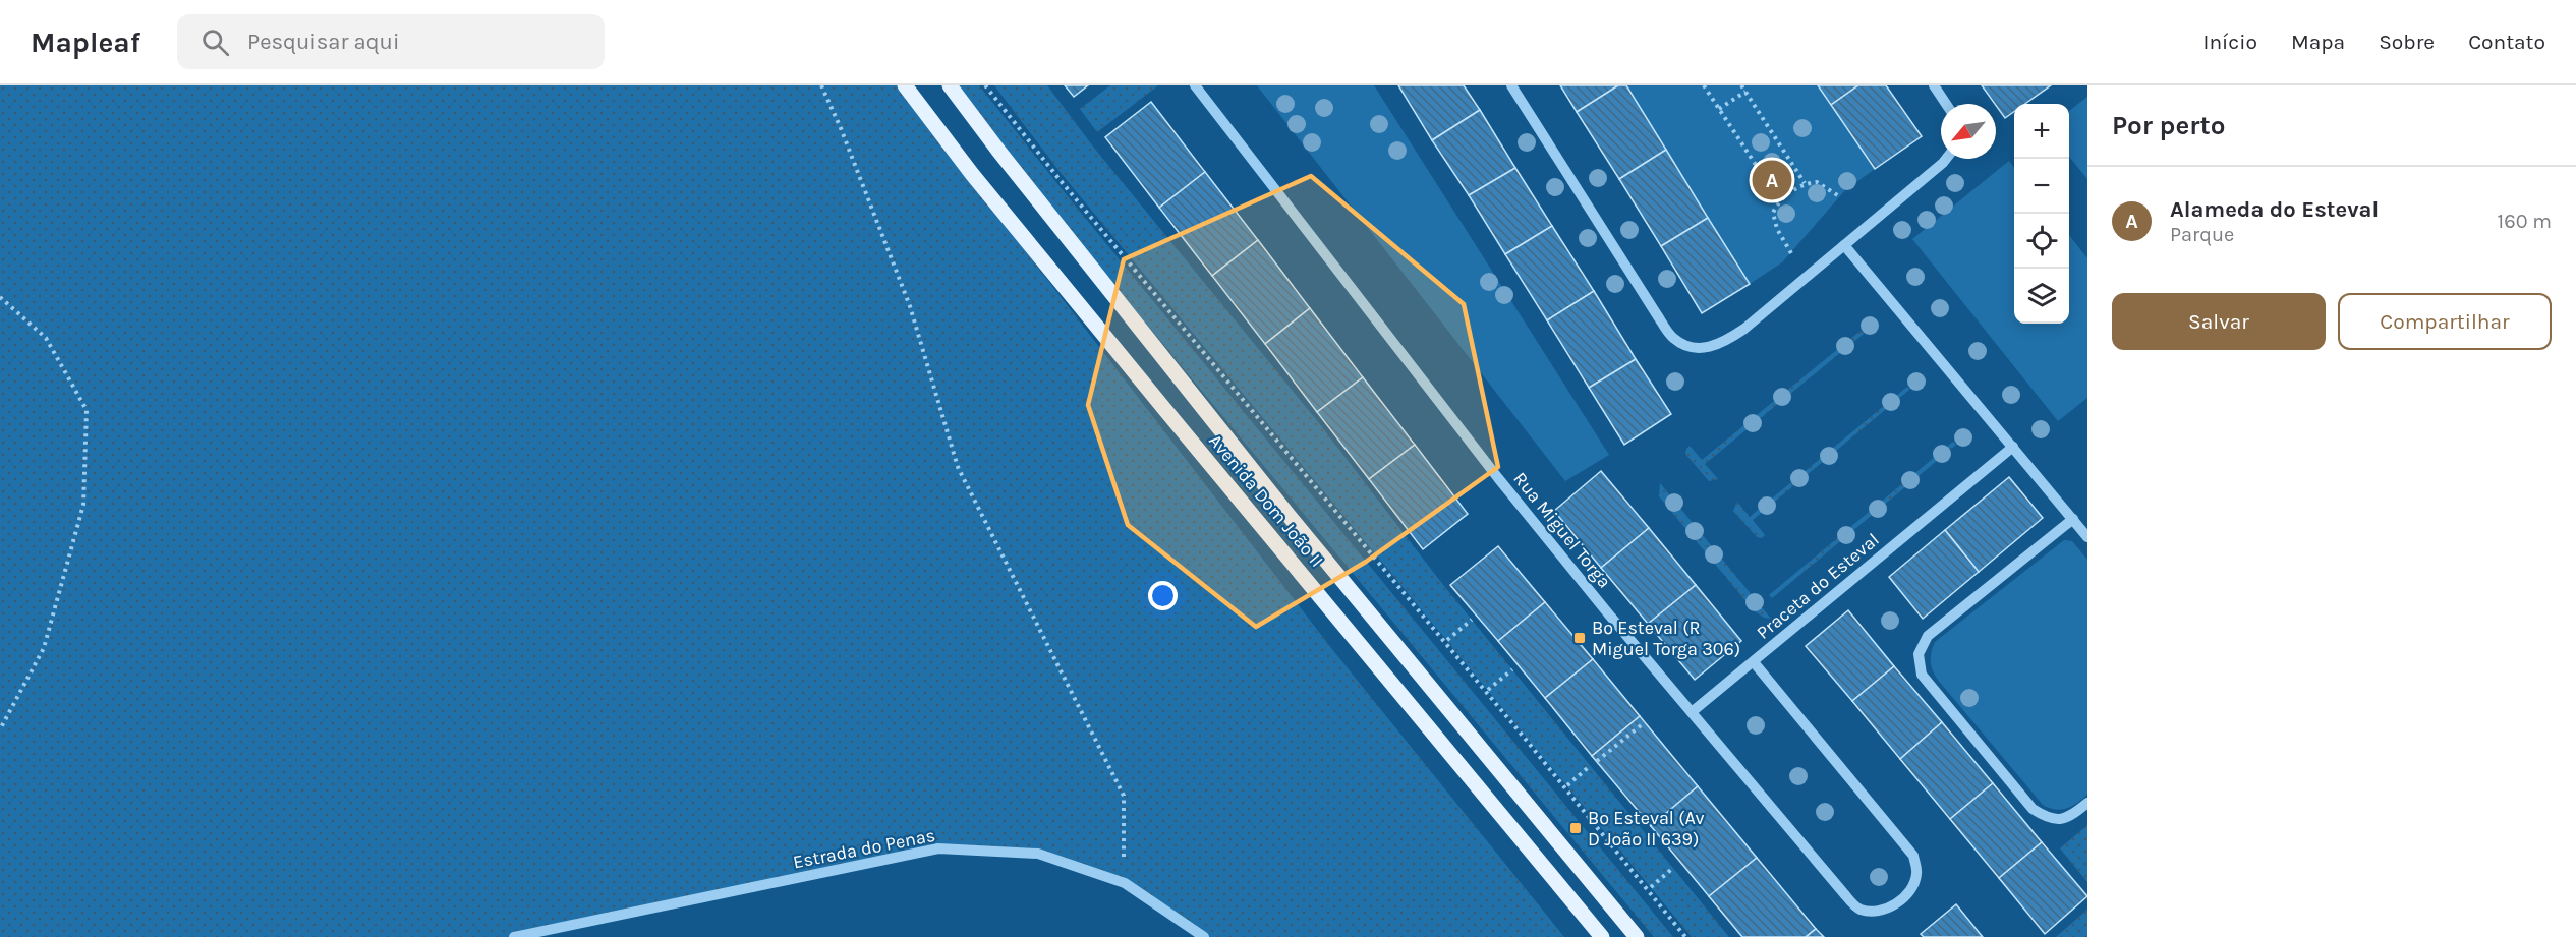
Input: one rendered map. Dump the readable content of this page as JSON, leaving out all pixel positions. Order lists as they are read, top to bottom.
{
  "streets": {
    "main road": ["Avenida Dom João II"],
    "street": ["Rua Miguel Torga", "Praceta do Esteval", "Estrada do Penas"]
  },
  "crossings": [
    ["Rua Miguel Torga", "Praceta do Esteval"]
  ],
  "places": {
    "transit": ["Bº Esteval (R Miguel Torga 306)", "Bº Esteval (Av D João II 639)"]
  },
  "north": "bottom left",
  "page": {
    "header": "Mapleaf",
    "search": "Pesquisar aqui",
    "nav": [
      "Início",
      "Mapa",
      "Sobre",
      "Contato"
    ],
    "heading": "Por perto",
    "map_buttons": ["+", "−"],
    "pins": "A",
    "list": [
      {
        "mark": "A",
        "name": "Alameda do Esteval",
        "note": "Parque",
        "value": "160 m"
      }
    ],
    "buttons": ["Salvar", "Compartilhar"]
  }
}
